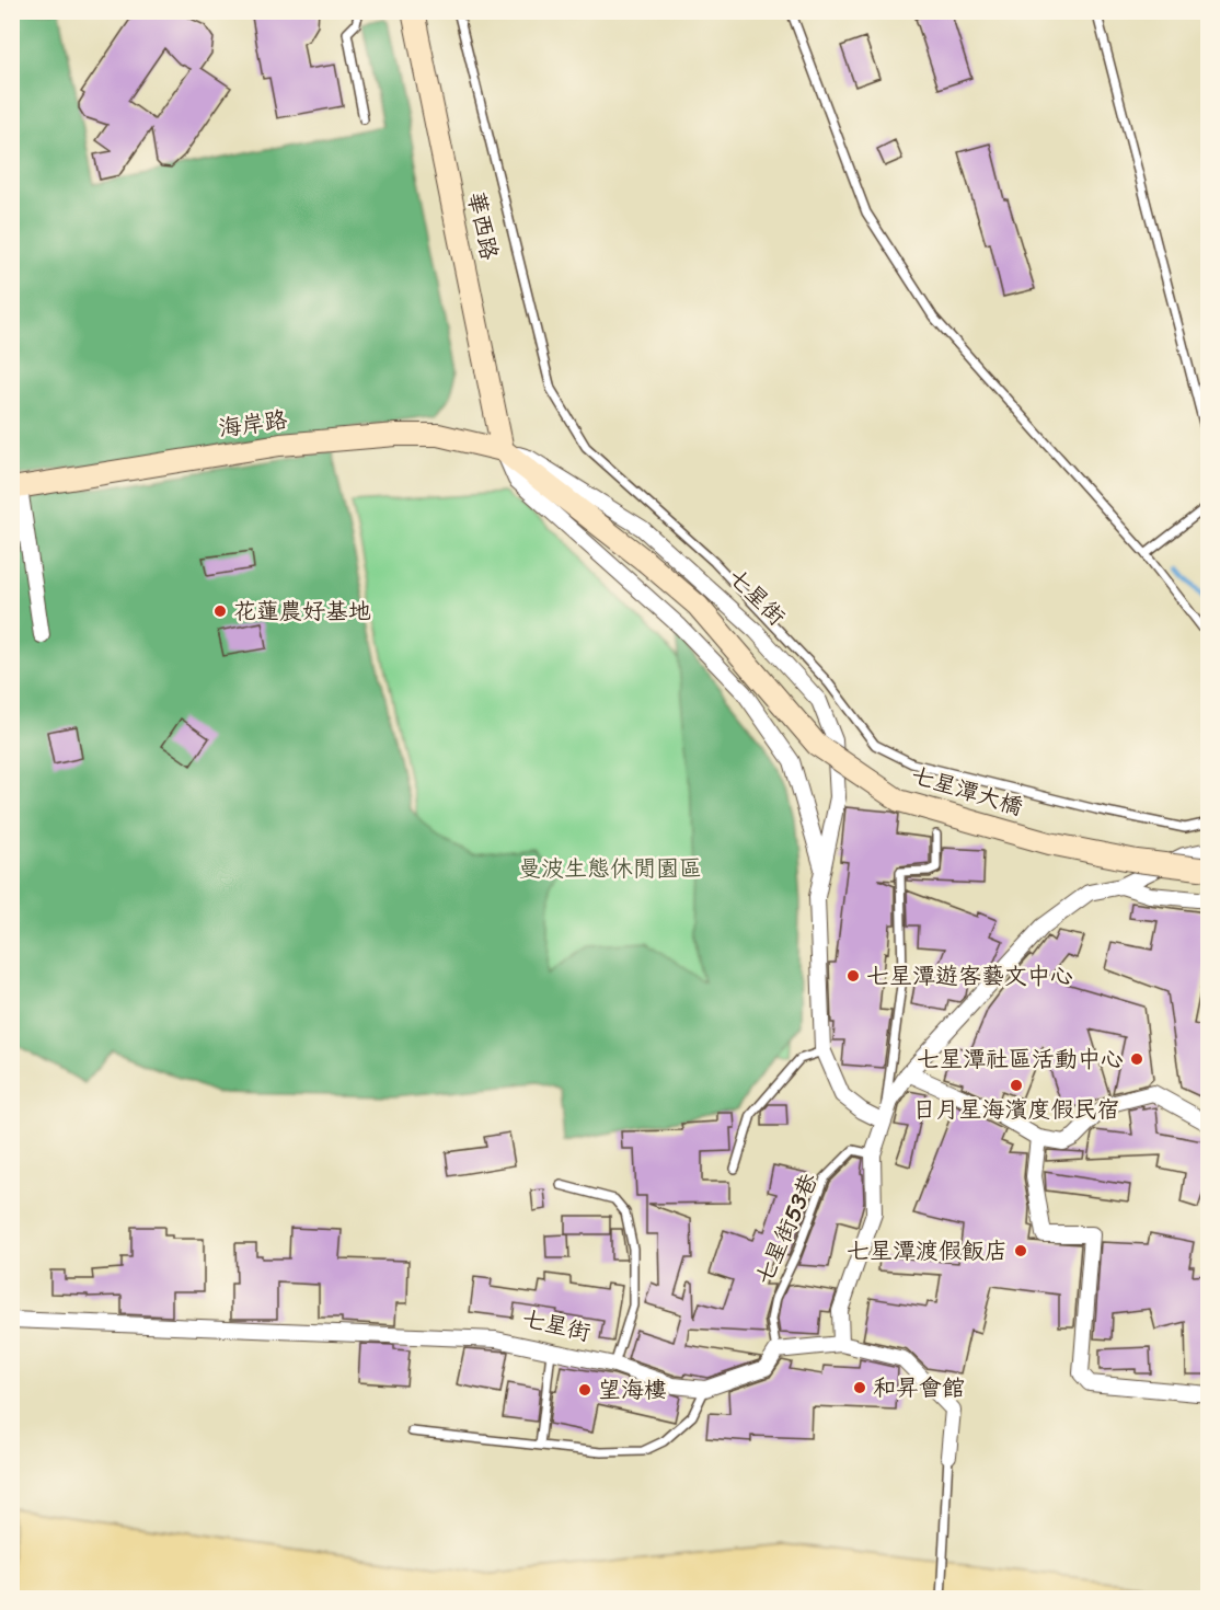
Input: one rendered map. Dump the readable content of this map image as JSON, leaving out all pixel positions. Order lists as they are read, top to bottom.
{
  "streets": {
    "main road": ["華西路", "海岸路", "七星潭大橋"],
    "street": ["七星街"],
    "lane": ["七星街53巷"]
  },
  "crossings": [
    ["華西路", "海岸路"],
    ["華西路", "七星街"],
    ["華西路", "七星潭大橋"],
    ["海岸路", "七星街"],
    ["海岸路", "七星潭大橋"],
    ["七星街", "七星潭大橋"],
    ["七星街", "七星街53巷"]
  ],
  "parks": ["曼波生態休閒園區"],
  "places": [
    "花蓮農好基地",
    "七星潭遊客藝文中心",
    "七星潭社區活動中心",
    "日月星海濱度假民宿",
    "七星潭渡假飯店",
    "和昇會館",
    "望海樓"
  ]
}
